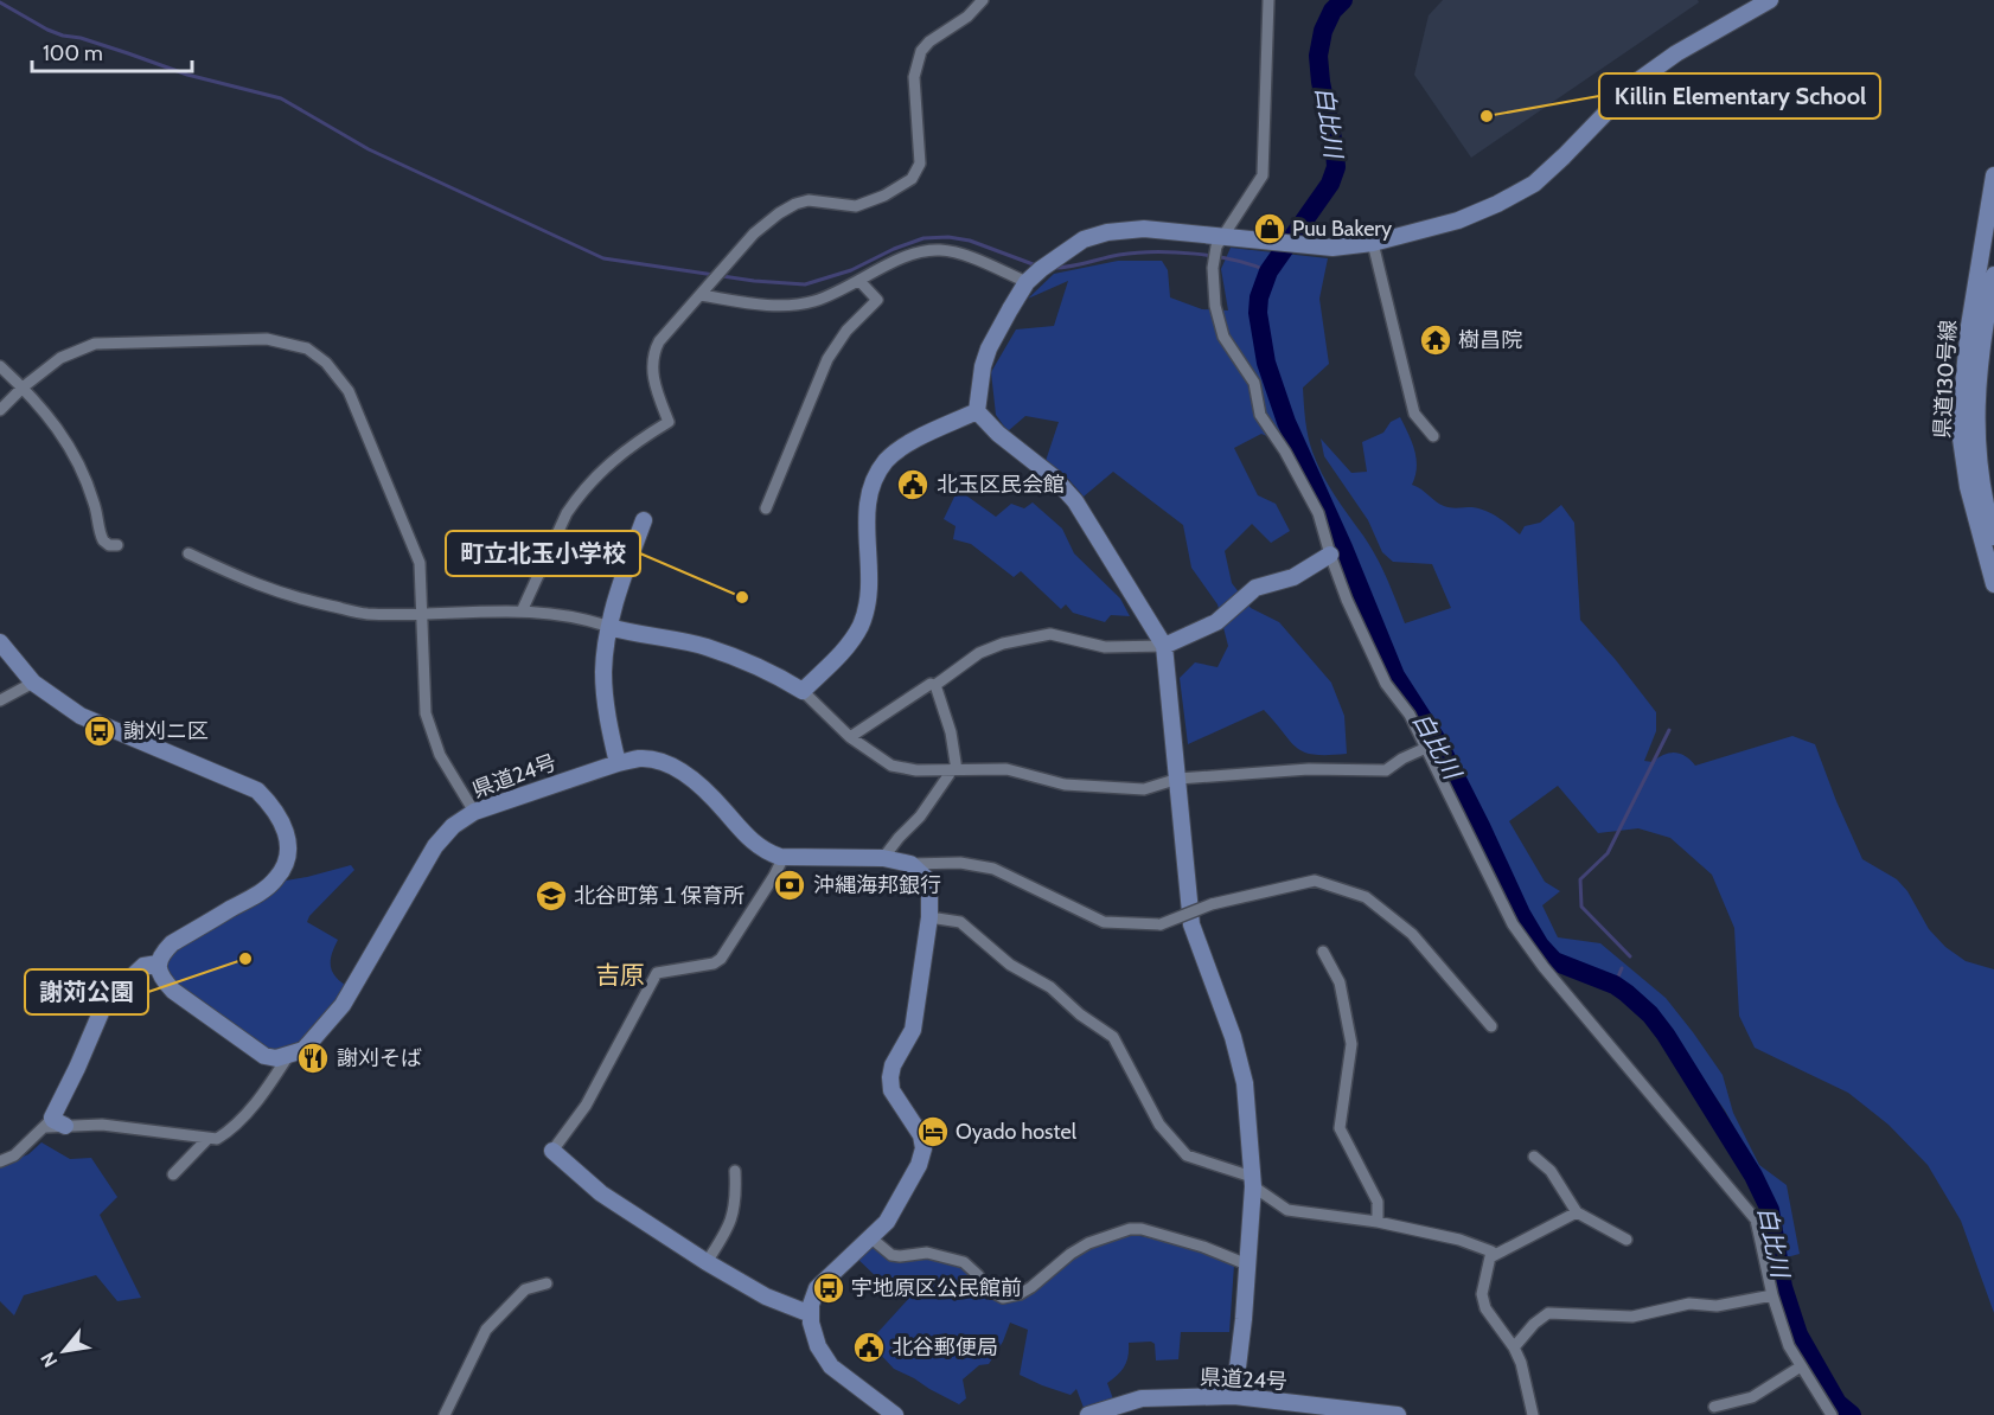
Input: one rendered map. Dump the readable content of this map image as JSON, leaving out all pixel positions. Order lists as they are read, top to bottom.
{
  "streets": {
    "street": ["県道130号線", "県道24号"]
  },
  "districts": ["吉原"],
  "water": ["白比川"],
  "places": {
    "other": ["Killin Elementary School", "町立北玉小学校", "謝苅公園"],
    "shop": ["Puu Bakery"],
    "temple": ["樹昌院"],
    "public building": ["北玉区民会館", "北谷郵便局"],
    "bus stop": ["謝刈ニ区", "宇地原区公民館前"],
    "bank": ["沖縄海邦銀行"],
    "school or university": ["北谷町第１保育所"],
    "restaurant": ["謝刈そば"],
    "hotel": ["Oyado hostel"]
  },
  "scale_bar": "100 m",
  "north": "bottom left"
}
